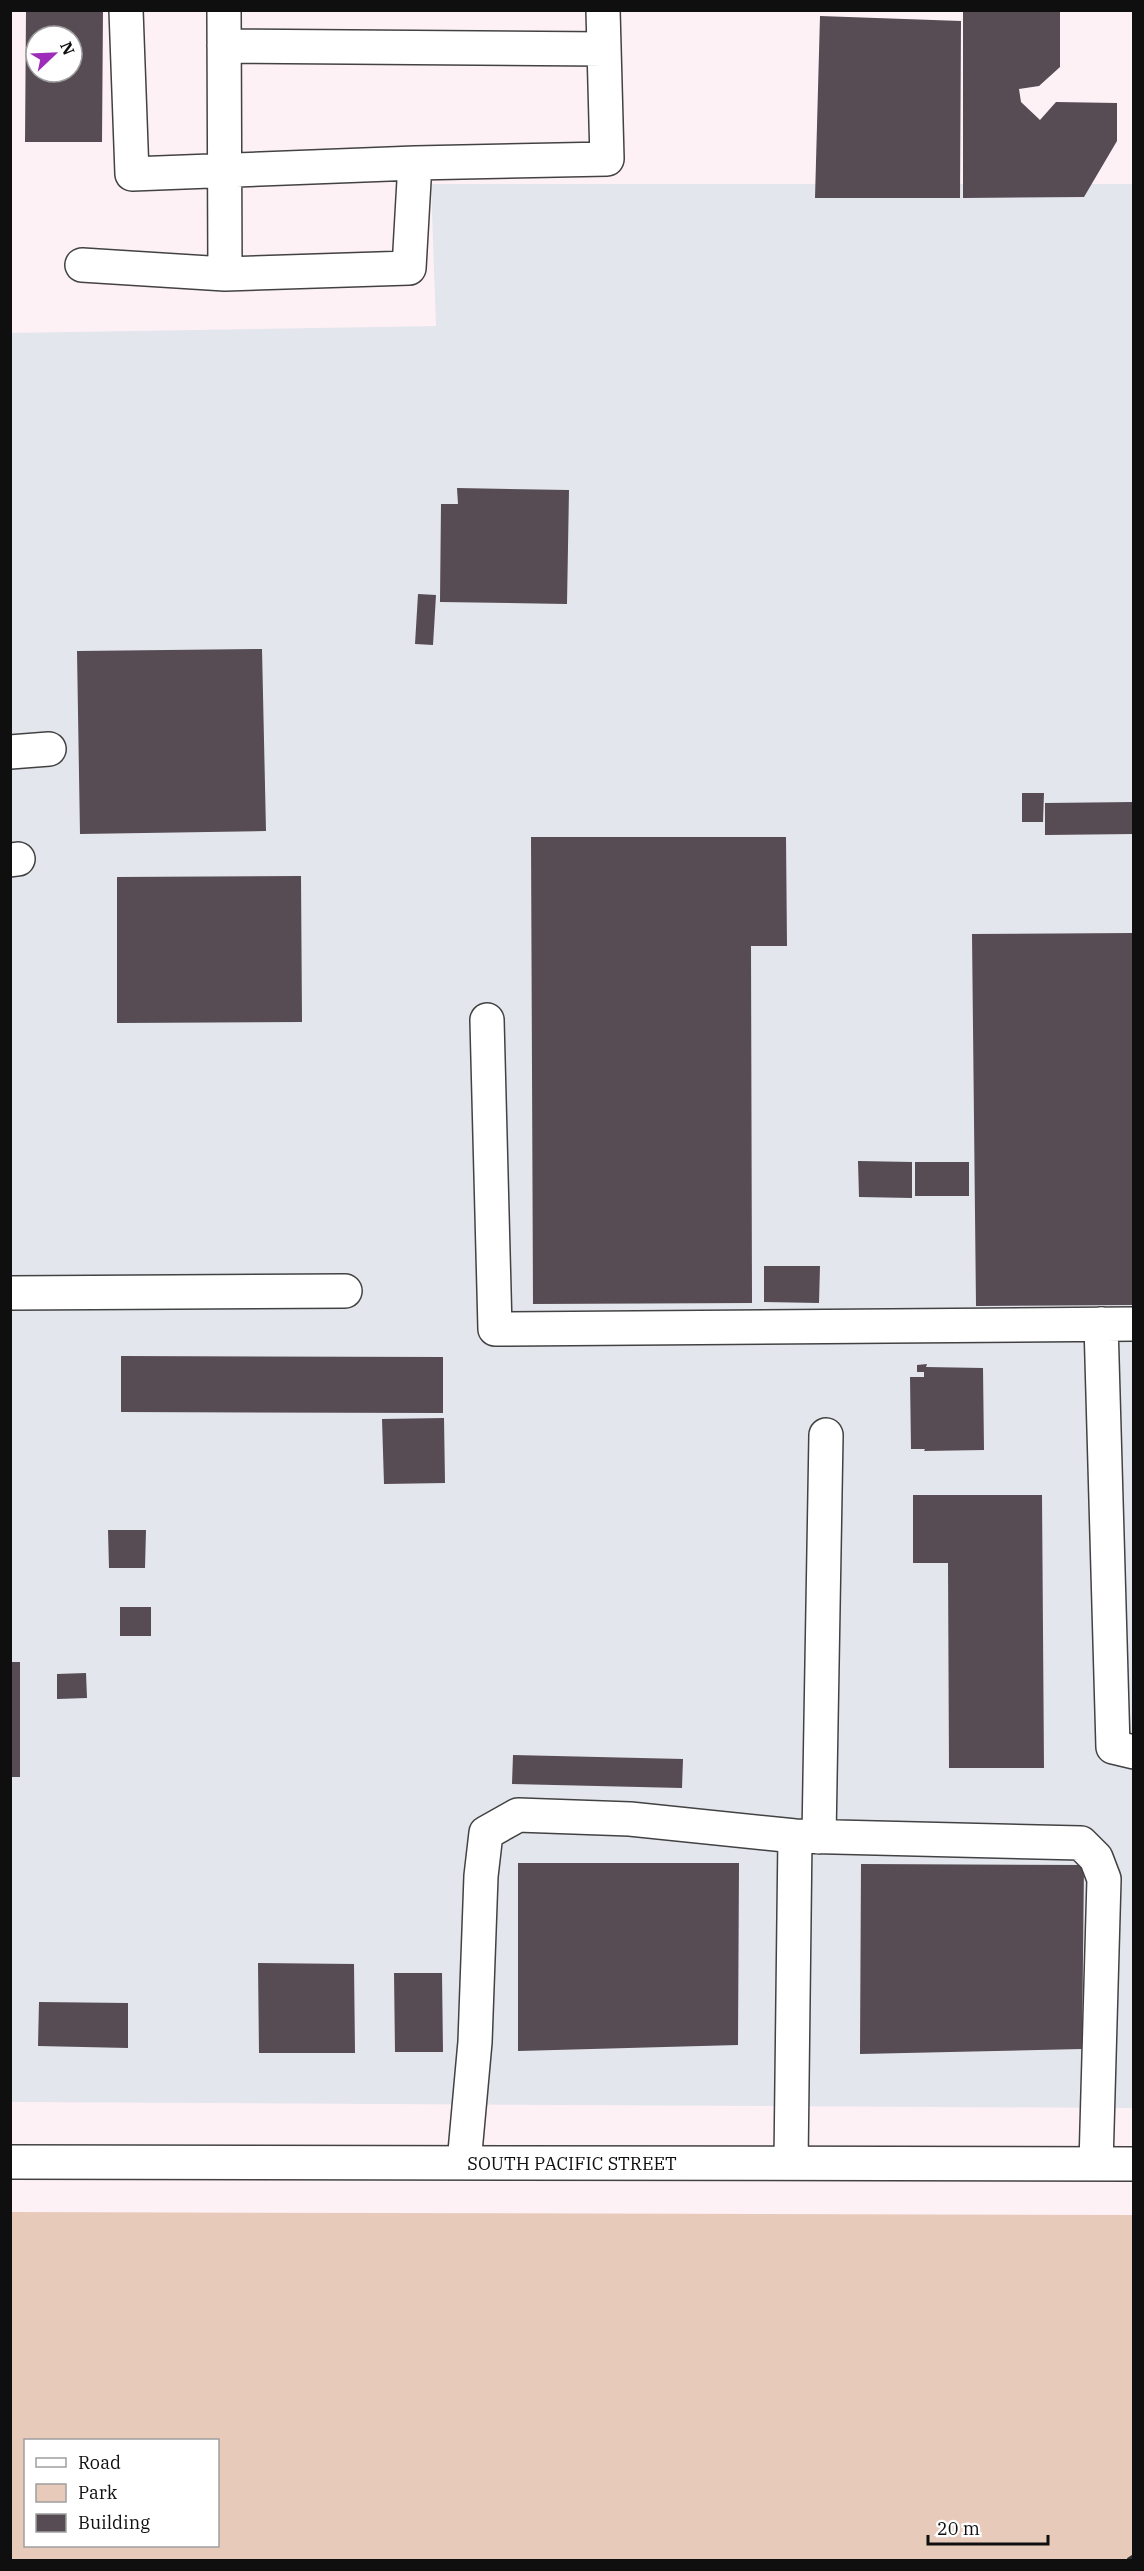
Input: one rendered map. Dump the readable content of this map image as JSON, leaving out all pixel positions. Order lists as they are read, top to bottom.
{
  "streets": {
    "street": ["SOUTH PACIFIC STREET"]
  },
  "legend": ["Road", "Park", "Building"],
  "scale_bar": "20 m",
  "north": "top right"
}
